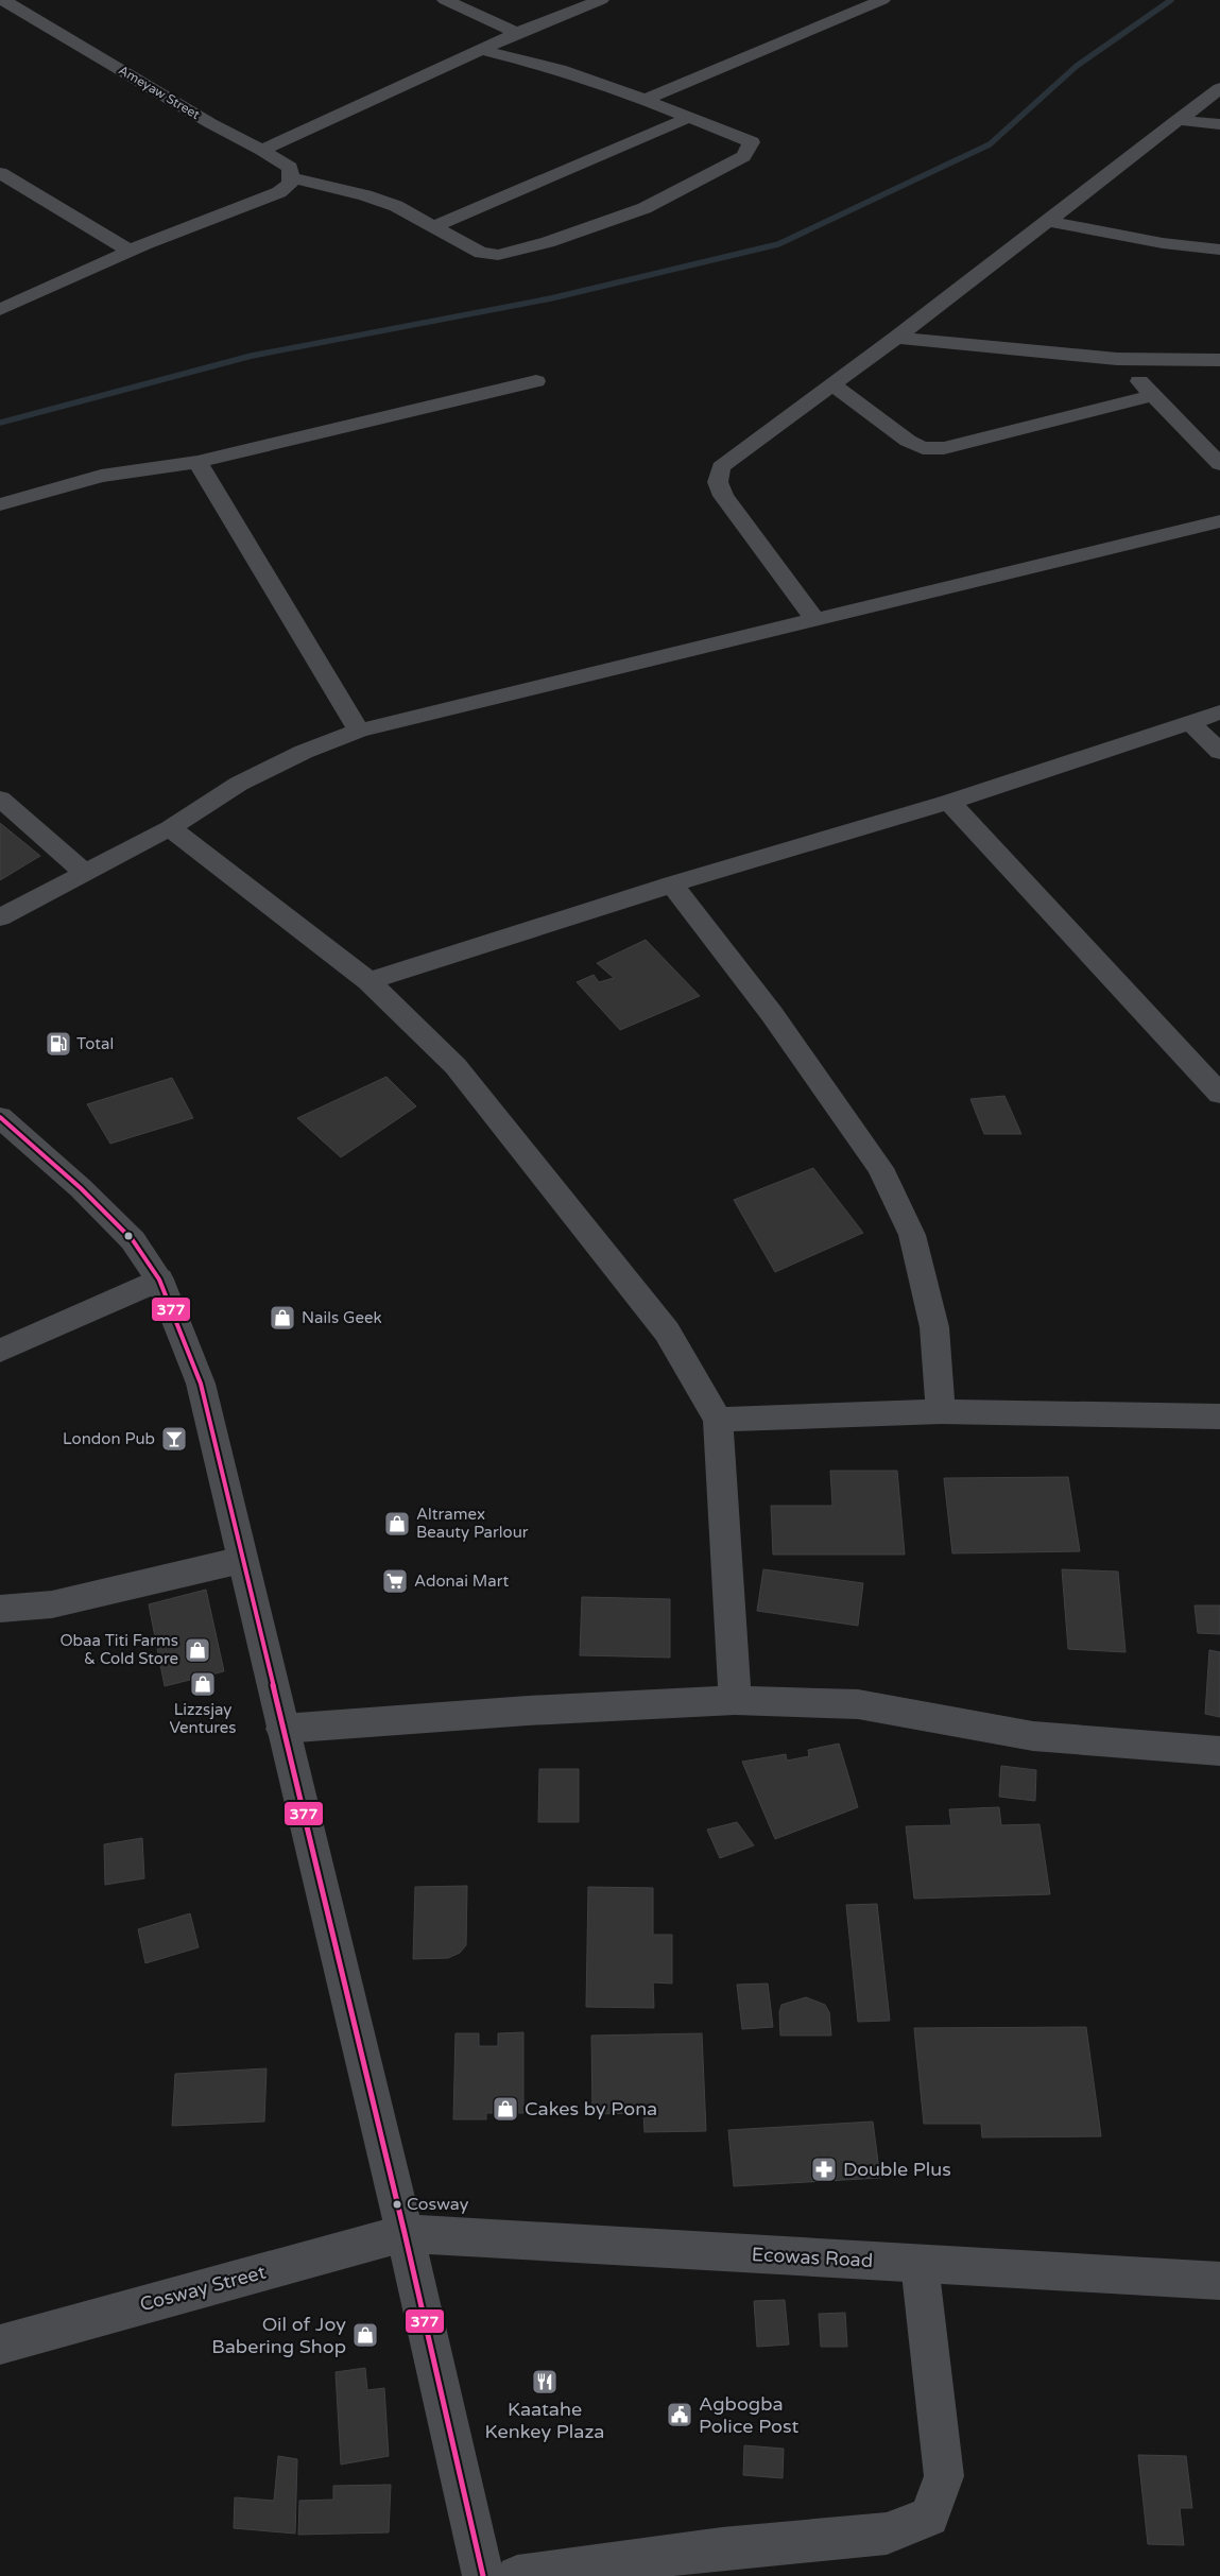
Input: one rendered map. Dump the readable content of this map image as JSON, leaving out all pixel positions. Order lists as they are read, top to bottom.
{
  "streets": {
    "street": ["Ameyaw Street", "Ecowas Road", "Cosway Street"]
  },
  "crossings": [
    ["Ecowas Road", "Cosway Street"]
  ],
  "places": {
    "fuel station": ["Total"],
    "shop": [
      "Nails Geek",
      "Altramex Beauty Parlour",
      "Obaa Titi Farms & Cold Store",
      "Lizzsjay Ventures",
      "Cakes by Pona",
      "Oil of Joy Babering Shop"
    ],
    "bar": ["London Pub"],
    "supermarket": ["Adonai Mart"],
    "pharmacy": ["Double Plus"],
    "other": ["Cosway"],
    "restaurant": ["Kaatahe Kenkey Plaza"],
    "public building": ["Agbogba Police Post"]
  },
  "lines": ["transit line 377"]
}
